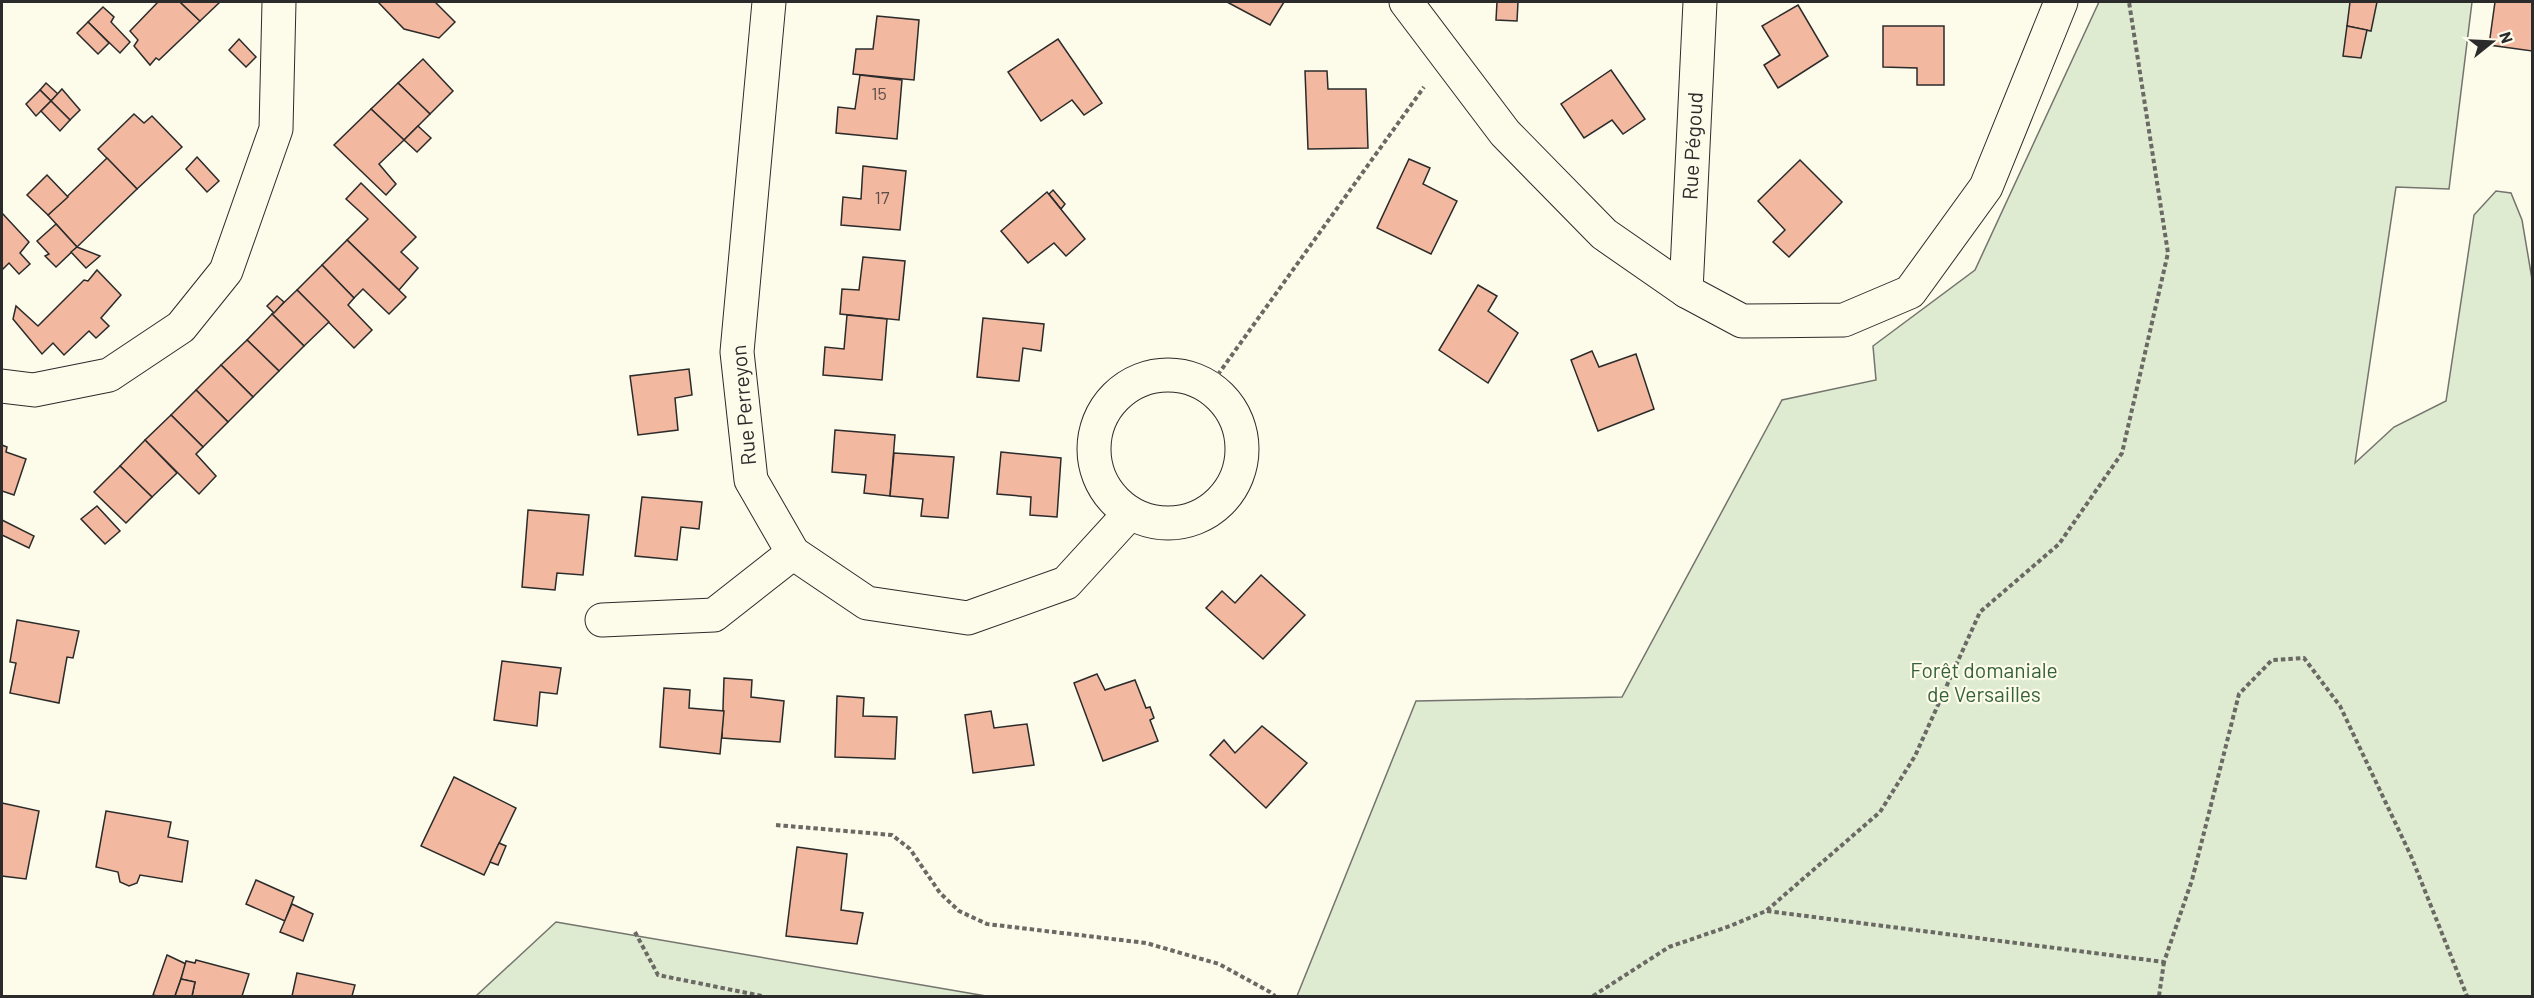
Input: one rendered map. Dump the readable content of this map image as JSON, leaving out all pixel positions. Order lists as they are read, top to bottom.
{
  "streets": {
    "street": ["Rue Pégoud", "Rue Perreyon"]
  },
  "parks": ["Forêt domaniale de Versailles"],
  "house_numbers": ["15", "17"],
  "north": "right"
}
